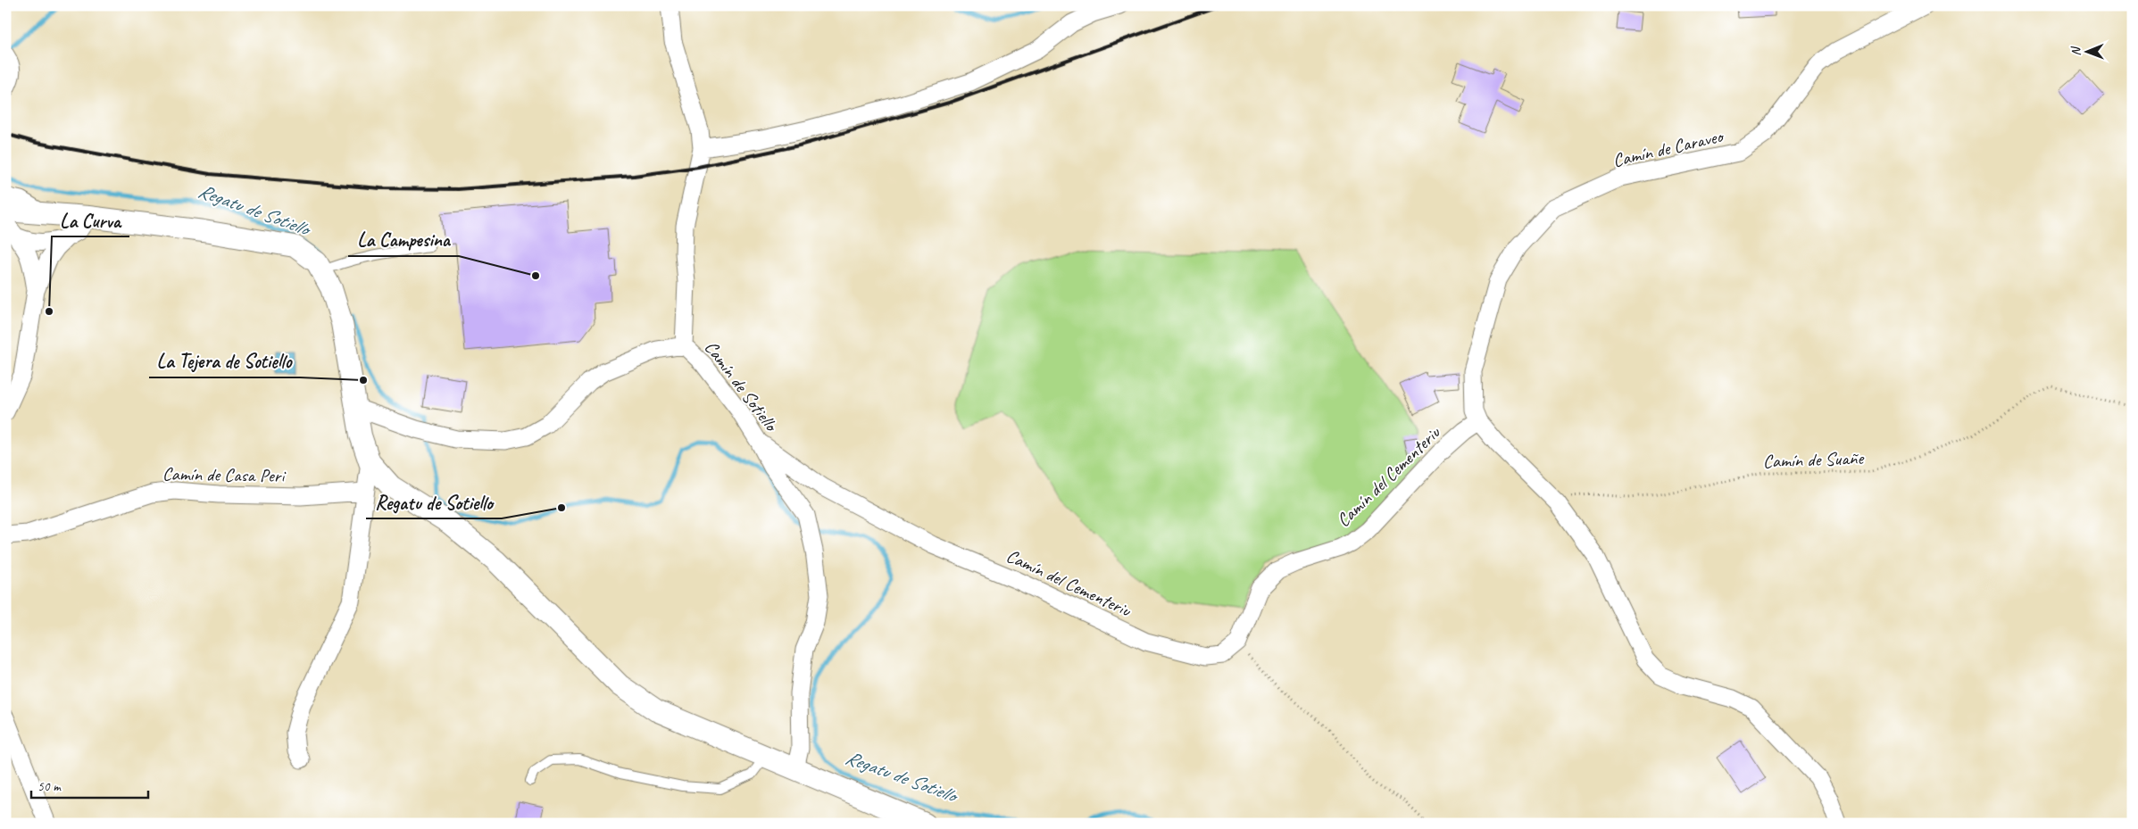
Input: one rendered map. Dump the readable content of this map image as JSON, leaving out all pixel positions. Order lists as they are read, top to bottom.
{
  "streets": {
    "street": [
      "Camín de Caraveo",
      "Camín de Sotiello",
      "Camín de Casa Peri",
      "Camín del Cementeriu"
    ],
    "path": ["Camín de Suañe"]
  },
  "crossings": [
    ["Camín de Caraveo", "Camín del Cementeriu"],
    ["Camín de Sotiello", "Camín del Cementeriu"]
  ],
  "water": ["Regatu de Sotiello"],
  "places": [
    "La Campesina",
    "La Curva",
    "La Tejera de Sotiello",
    "Regatu de Sotiello"
  ],
  "scale_bar": "50 m",
  "north": "left"
}
